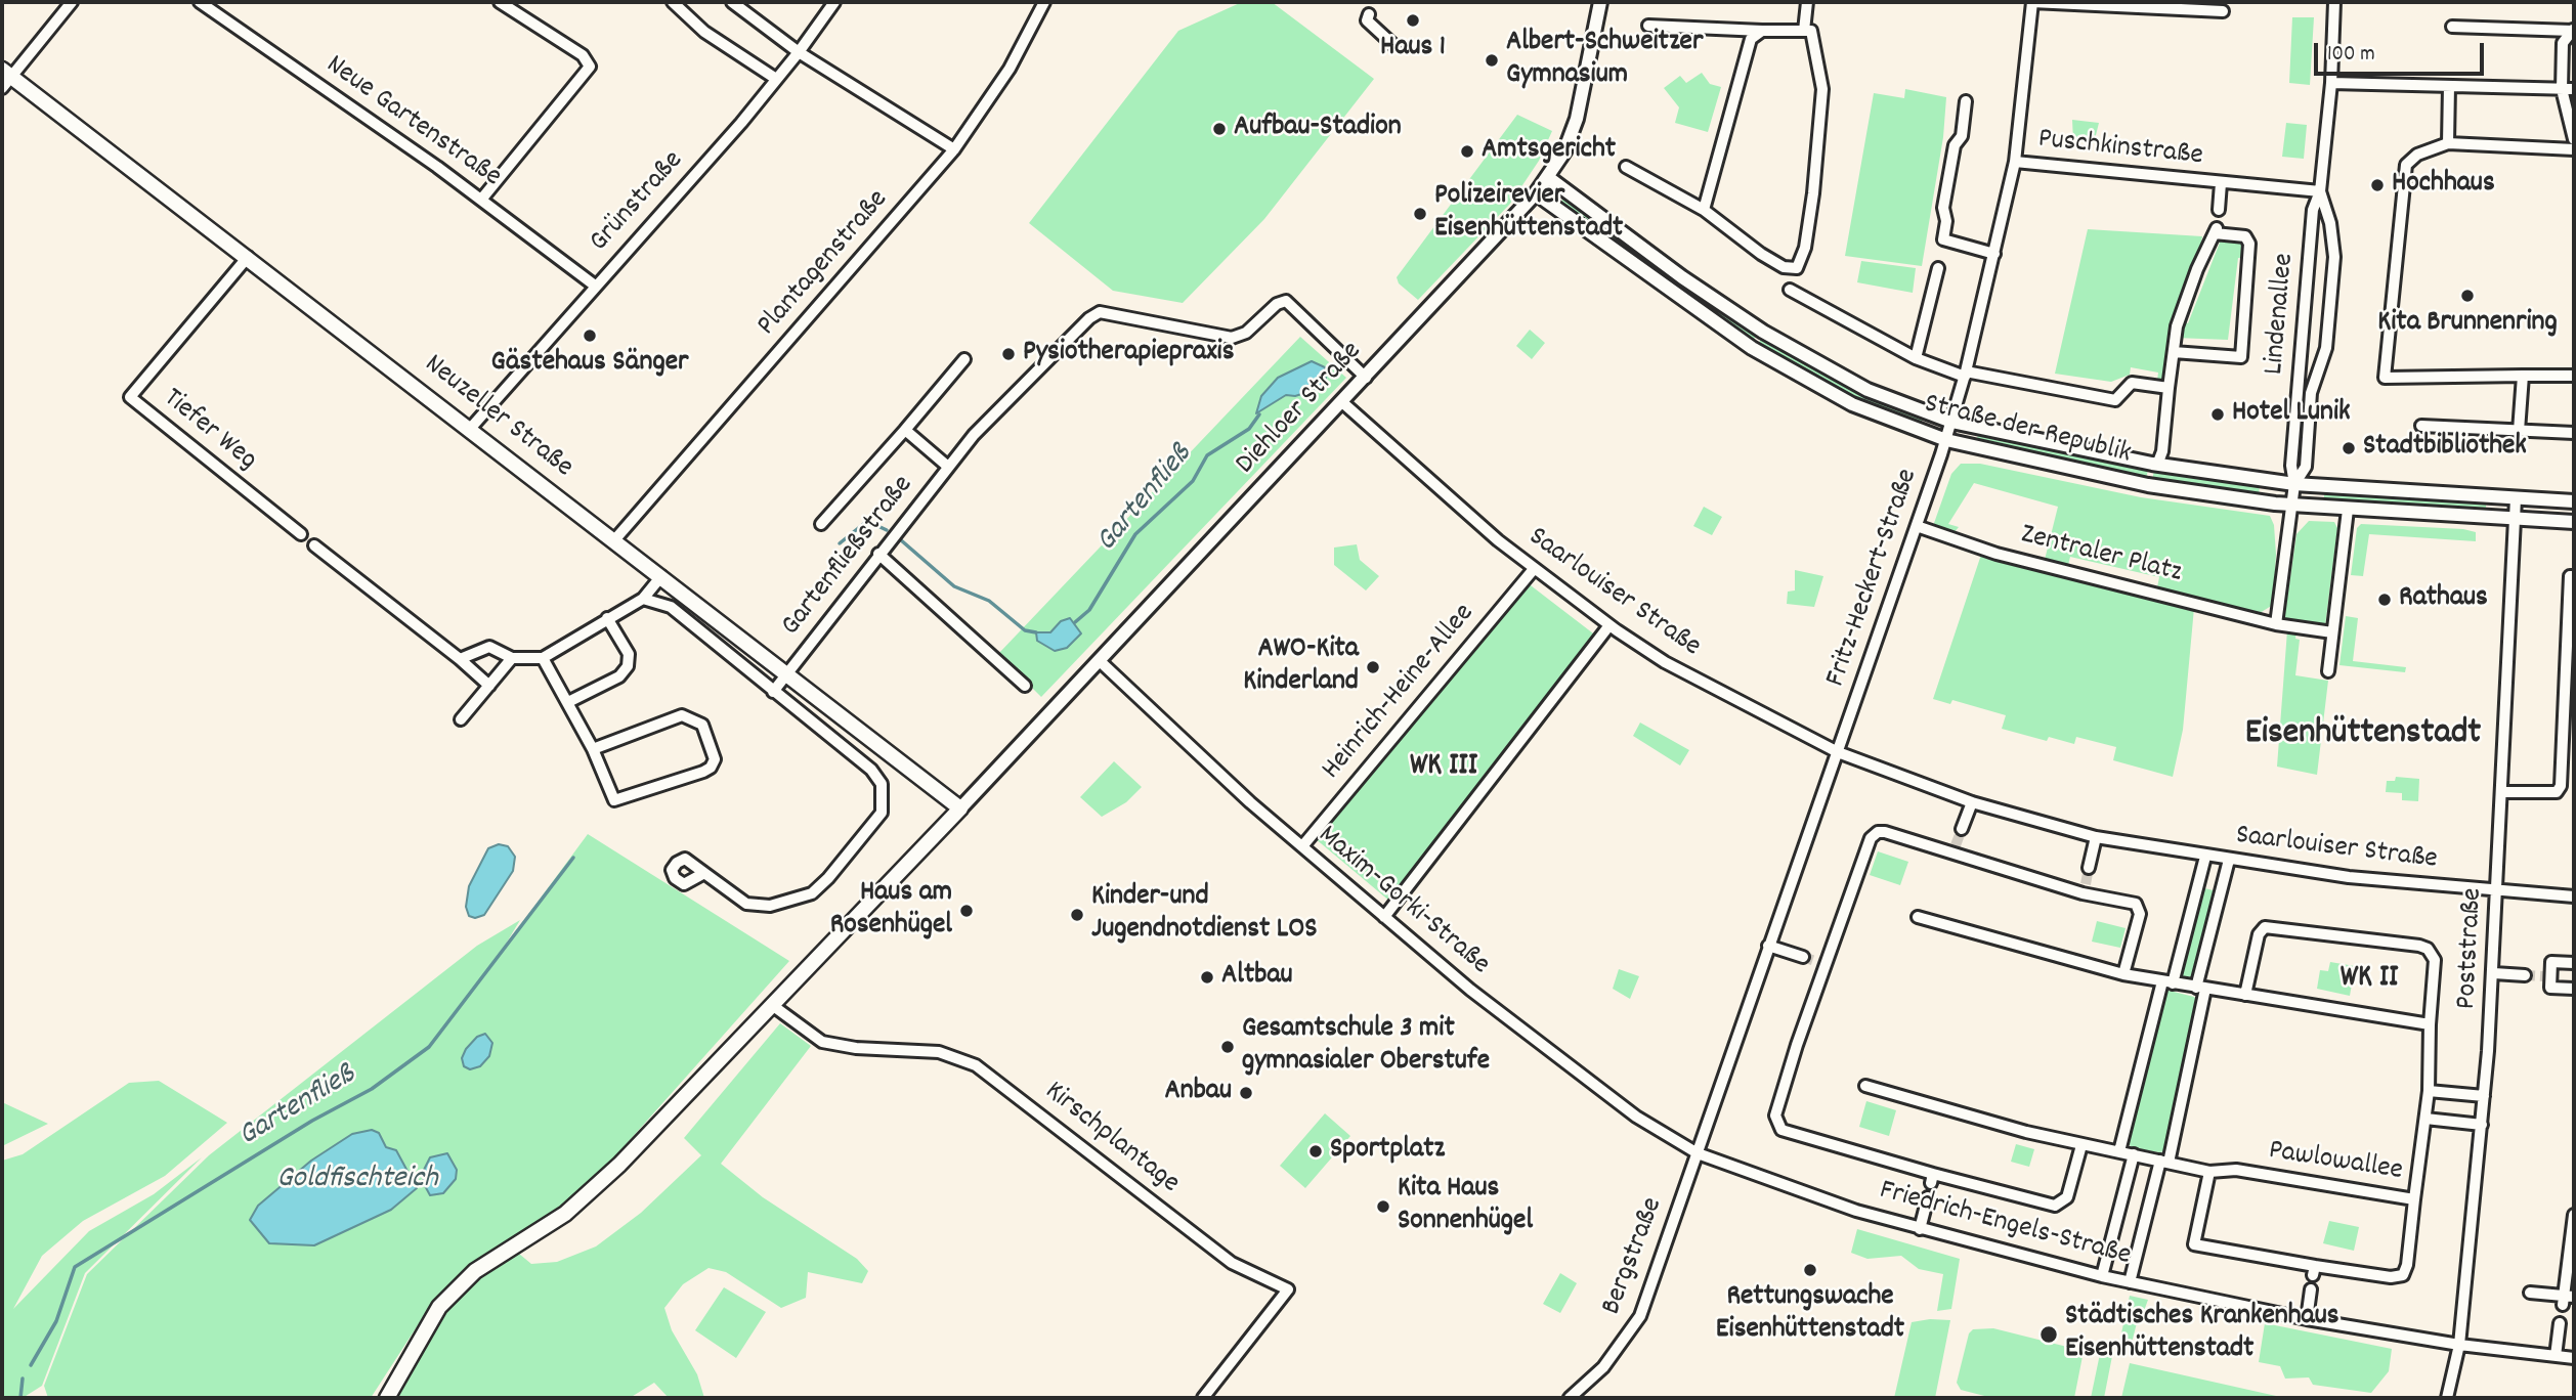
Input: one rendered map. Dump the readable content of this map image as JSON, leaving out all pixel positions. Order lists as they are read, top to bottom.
{
  "streets": {
    "main road": ["Neuzeller Straße"],
    "street": [
      "Neue Gartenstraße",
      "Puschkinstraße",
      "Grünstraße",
      "Plantagenstraße",
      "Lindenallee",
      "Diehloer Straße",
      "Tiefer Weg",
      "Straße der Republik",
      "Zentraler Platz",
      "Gartenfließstraße",
      "Fritz-Heckert-Straße",
      "Saarlouiser Straße",
      "Heinrich-Heine-Allee",
      "Maxim-Gorki-Straße",
      "Poststraße",
      "Kirschplantage",
      "Pawlowallee",
      "Friedrich-Engels-Straße",
      "Bergstraße"
    ]
  },
  "crossings": [
    ["Neue Gartenstraße", "Grünstraße"],
    ["Puschkinstraße", "Lindenallee"],
    ["Puschkinstraße", "Fritz-Heckert-Straße"],
    ["Grünstraße", "Neuzeller Straße"],
    ["Plantagenstraße", "Neuzeller Straße"],
    ["Lindenallee", "Straße der Republik"],
    ["Diehloer Straße", "Neuzeller Straße"],
    ["Diehloer Straße", "Straße der Republik"],
    ["Diehloer Straße", "Gartenfließstraße"],
    ["Diehloer Straße", "Saarlouiser Straße"],
    ["Diehloer Straße", "Maxim-Gorki-Straße"],
    ["Neuzeller Straße", "Tiefer Weg"],
    ["Neuzeller Straße", "Gartenfließstraße"],
    ["Straße der Republik", "Fritz-Heckert-Straße"],
    ["Straße der Republik", "Poststraße"],
    ["Zentraler Platz", "Fritz-Heckert-Straße"],
    ["Fritz-Heckert-Straße", "Saarlouiser Straße"],
    ["Fritz-Heckert-Straße", "Maxim-Gorki-Straße"],
    ["Fritz-Heckert-Straße", "Friedrich-Engels-Straße"],
    ["Fritz-Heckert-Straße", "Bergstraße"],
    ["Saarlouiser Straße", "Heinrich-Heine-Allee"],
    ["Saarlouiser Straße", "Poststraße"],
    ["Heinrich-Heine-Allee", "Maxim-Gorki-Straße"],
    ["Maxim-Gorki-Straße", "Friedrich-Engels-Straße"],
    ["Maxim-Gorki-Straße", "Bergstraße"],
    ["Poststraße", "Friedrich-Engels-Straße"],
    ["Friedrich-Engels-Straße", "Bergstraße"]
  ],
  "districts": ["Eisenhüttenstadt", "WK III", "WK II"],
  "water": ["Gartenfließ", "Goldfischteich"],
  "places": [
    "Haus 1",
    "Albert-Schweitzer Gymnasium",
    "Aufbau-Stadion",
    "Amtsgericht",
    "Hochhaus",
    "Polizeirevier Eisenhüttenstadt",
    "Kita Brunnenring",
    "Gästehaus Sänger",
    "Pysiotherapiepraxis",
    "Hotel Lunik",
    "Stadtbibliothek",
    "Rathaus",
    "AWO-Kita Kinderland",
    "Haus am Rosenhügel",
    "Kinder-und Jugendnotdienst LOS",
    "Altbau",
    "Gesamtschule 3 mit gymnasialer Oberstufe",
    "Anbau",
    "Sportplatz",
    "Kita Haus Sonnenhügel",
    "Rettungswache Eisenhüttenstadt",
    "Städtisches Krankenhaus Eisenhüttenstadt"
  ],
  "scale_bar": "100 m"
}
